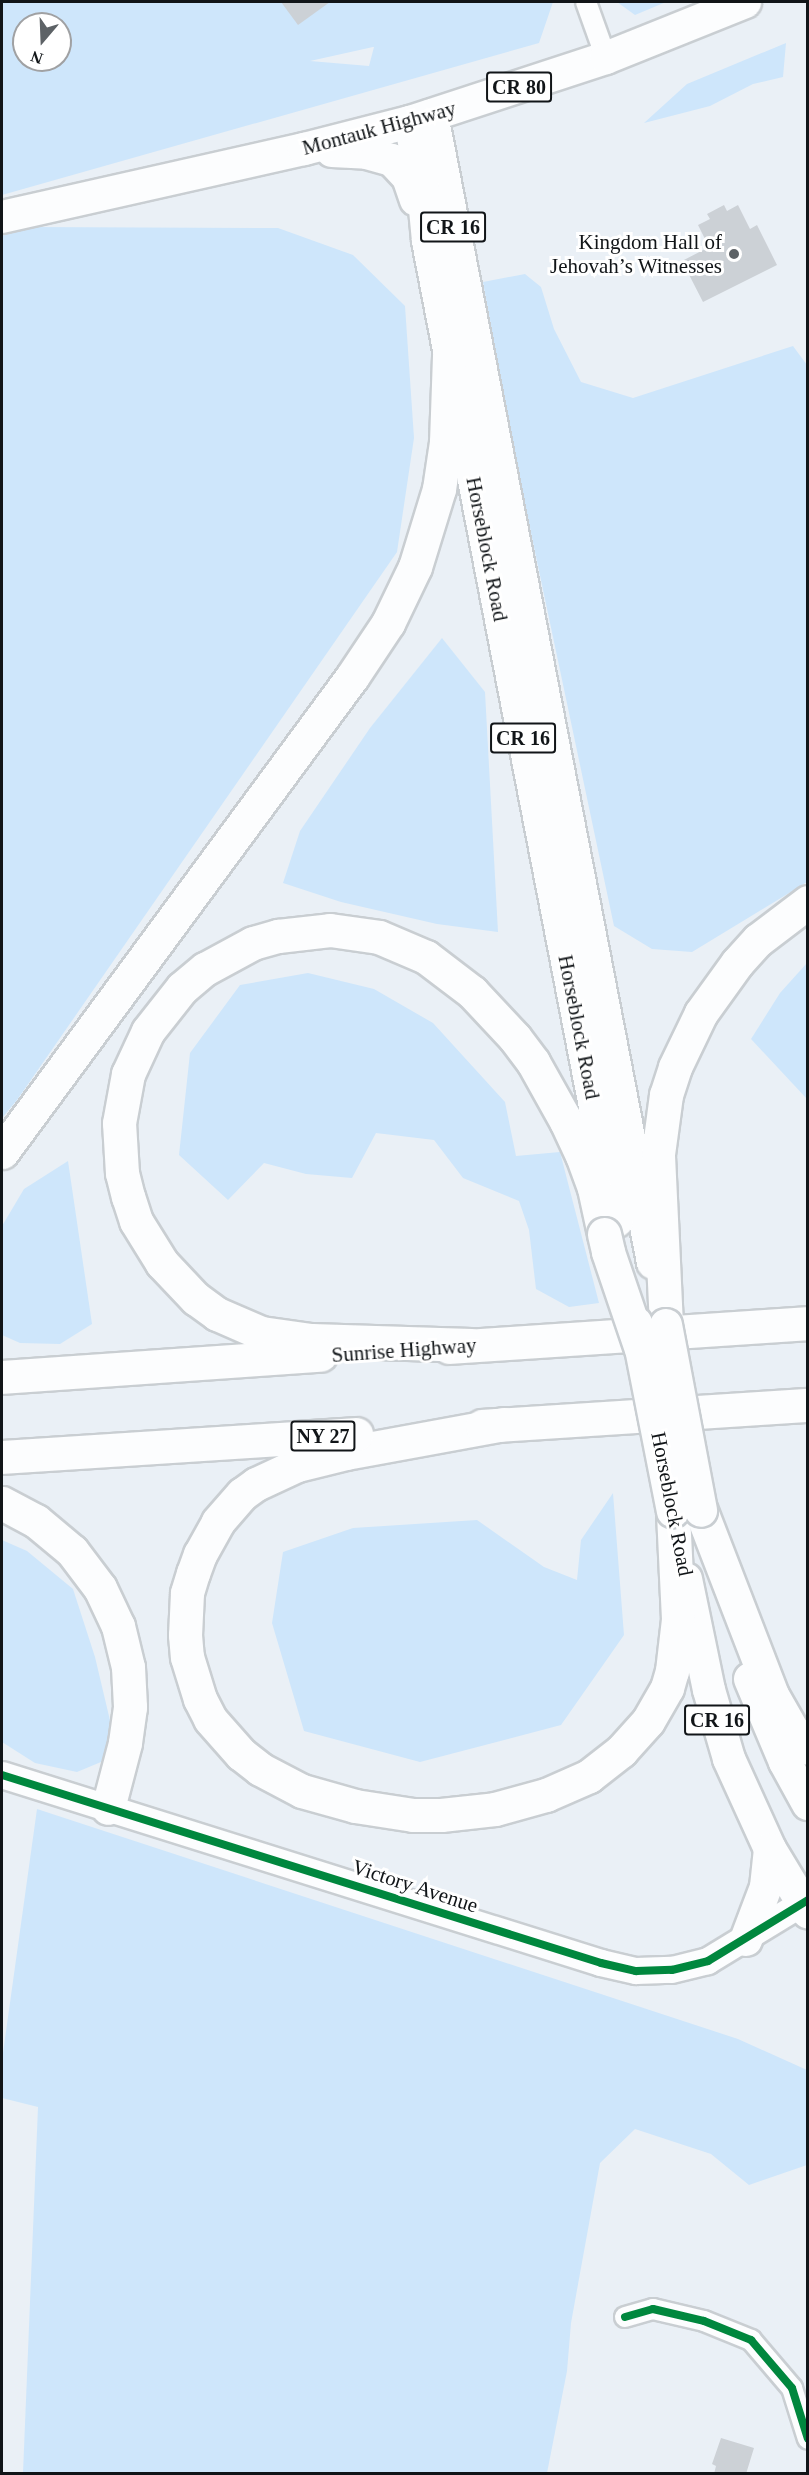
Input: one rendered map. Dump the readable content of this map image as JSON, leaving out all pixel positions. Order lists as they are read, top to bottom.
{
  "streets": {
    "highway": ["Sunrise Highway", "NY 27"],
    "main road": [
      "CR 80",
      "Montauk Highway",
      "CR 16",
      "Horseblock Road"
    ],
    "street": ["Victory Avenue"]
  },
  "crossings": [
    ["Montauk Highway", "Horseblock Road"],
    ["Horseblock Road", "Victory Avenue"]
  ],
  "places": ["Kingdom Hall of Jehovah’s Witnesses"],
  "north": "bottom"
}
